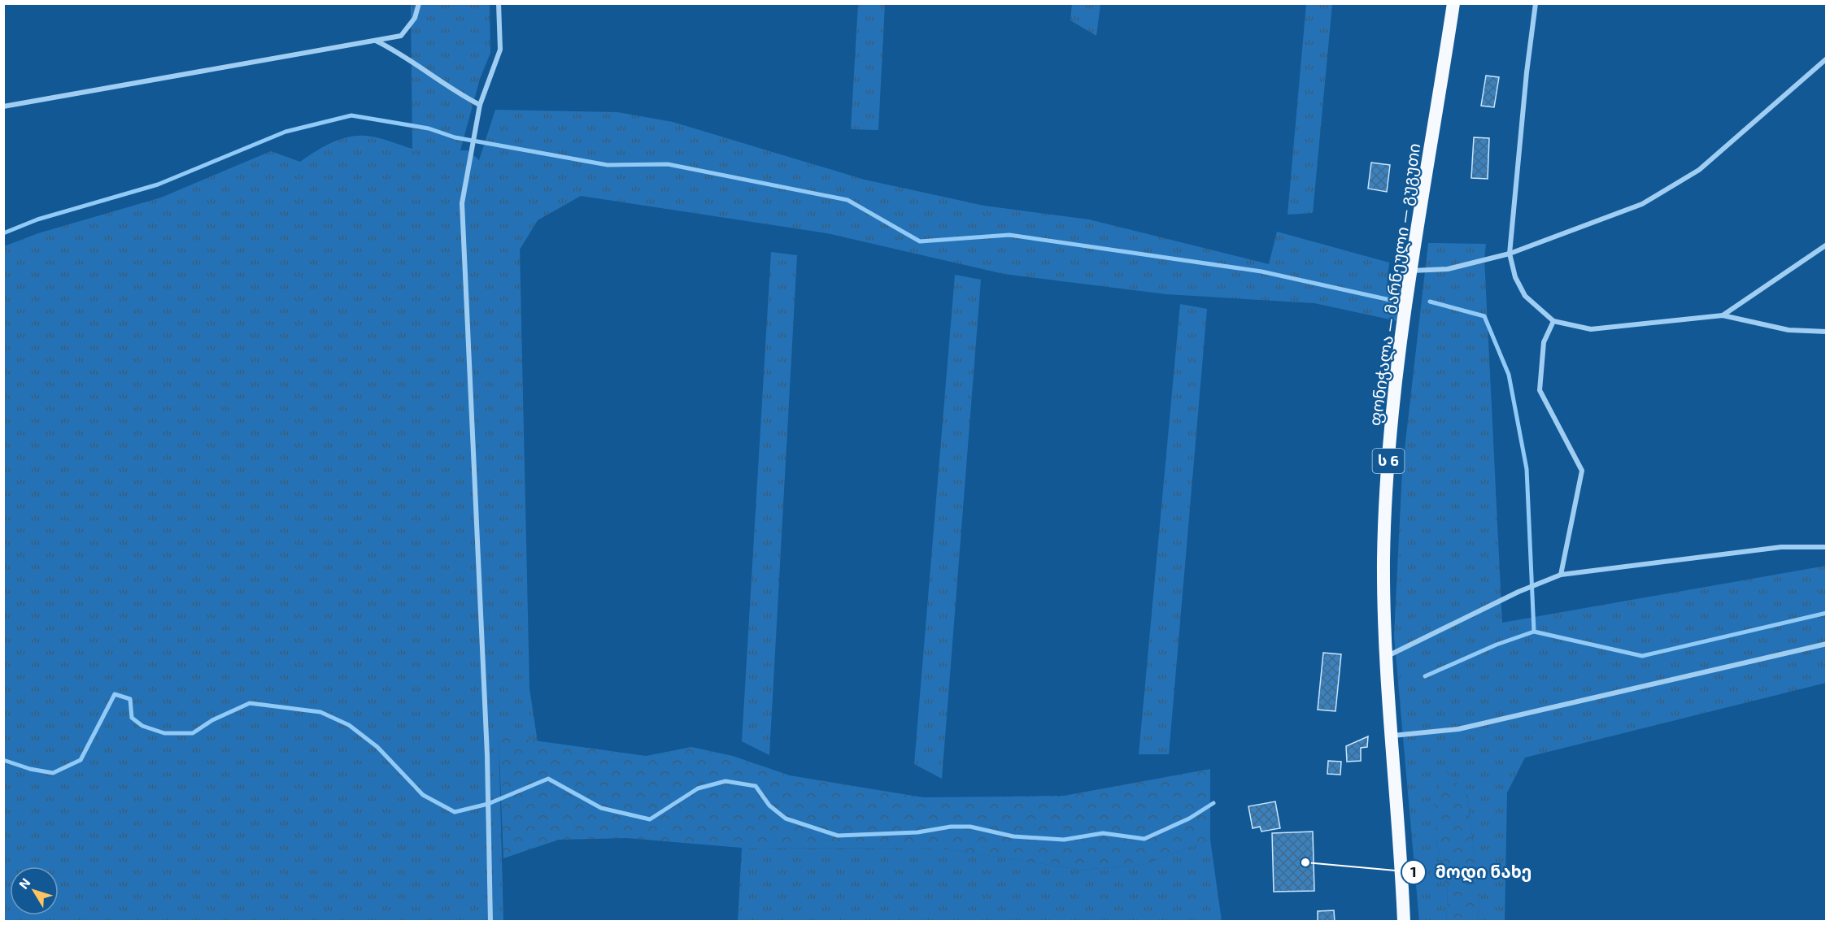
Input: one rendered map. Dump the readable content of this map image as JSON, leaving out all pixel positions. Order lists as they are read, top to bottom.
{
  "streets": {
    "highway": ["ფონიჭალა — მარნეული — გუგუთი", "ს 6"]
  },
  "places": ["მოდი ნახე"],
  "north": "top left"
}
